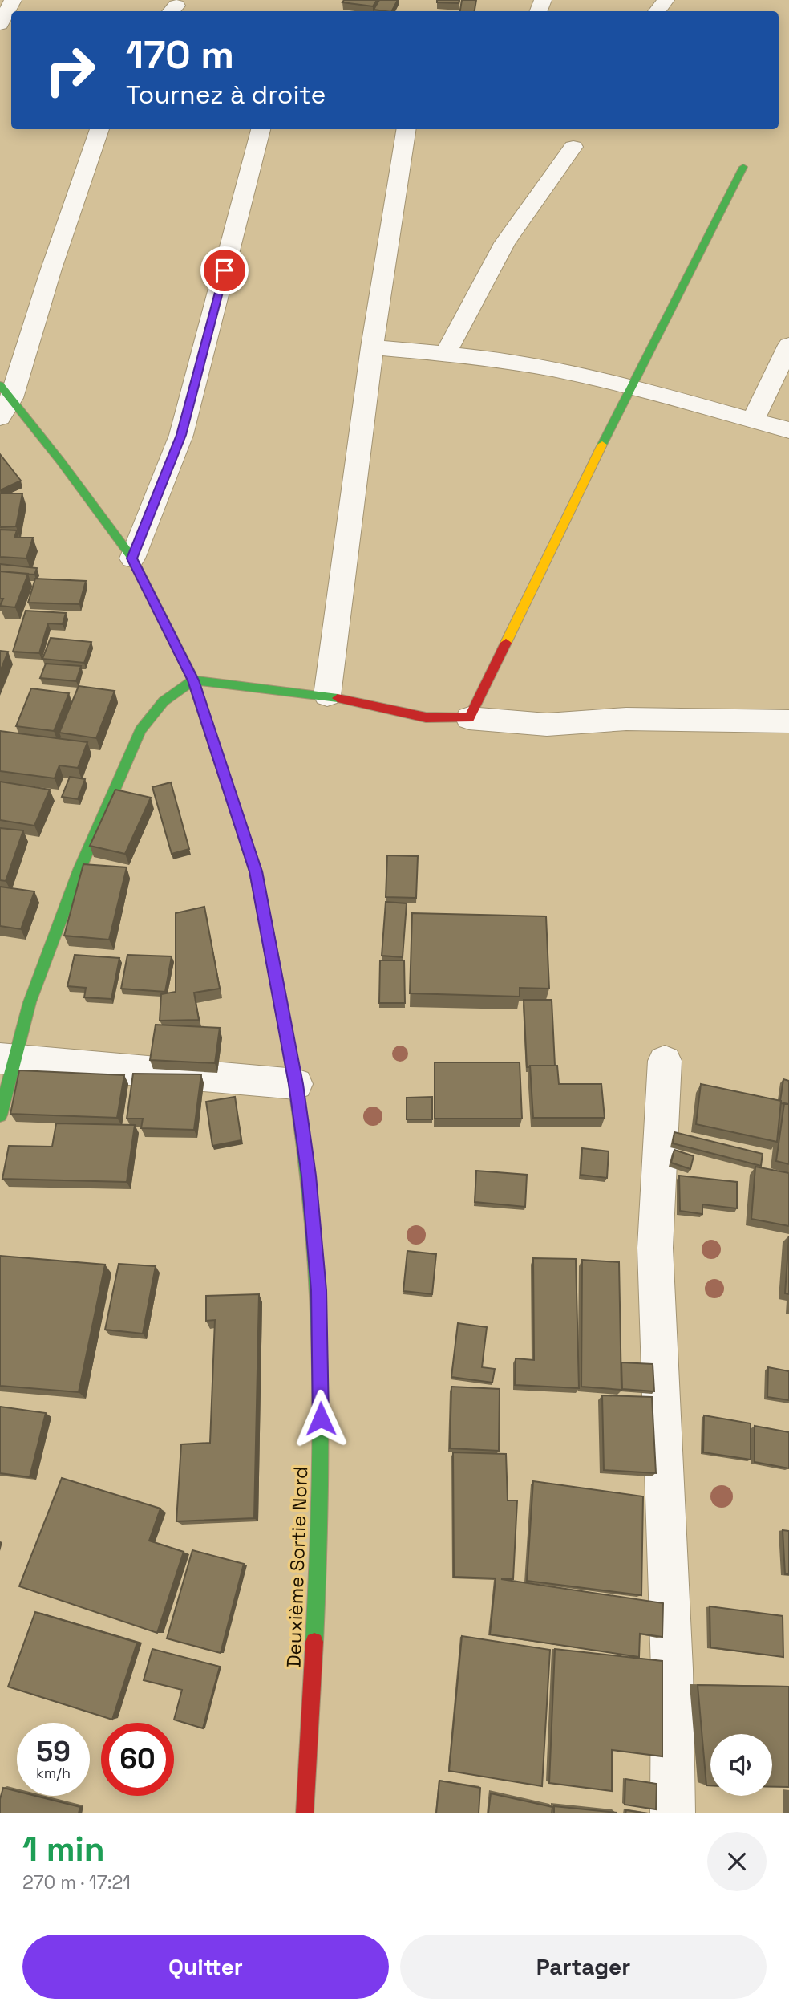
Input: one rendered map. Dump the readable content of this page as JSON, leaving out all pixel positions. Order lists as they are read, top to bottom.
{
  "streets": {
    "street": ["Deuxième Sortie Nord"]
  },
  "page": {
    "turn": ["170 m", "Tournez à droite"],
    "speed": "59 km/h",
    "limit": "60",
    "heading": ["1 min", "270 m · 17:21"],
    "buttons": ["Quitter", "Partager"]
  }
}
